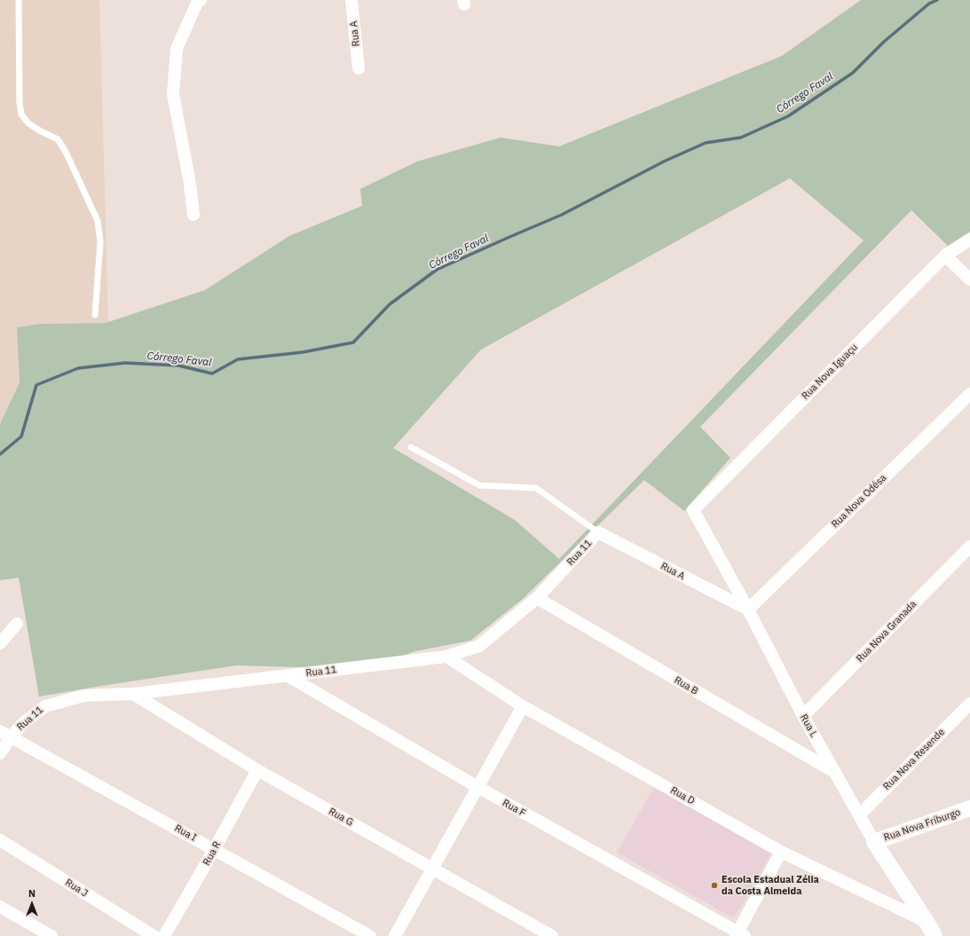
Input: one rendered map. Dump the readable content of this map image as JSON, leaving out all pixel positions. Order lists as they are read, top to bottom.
{
  "streets": {
    "street": [
      "Rua A",
      "Rua Nova Iguaçu",
      "Rua Nova Odésa",
      "Rua 11",
      "Rua Nova Granada",
      "Rua B",
      "Rua L",
      "Rua Nova Resende",
      "Rua D",
      "Rua F",
      "Rua G",
      "Rua Nova Friburgo",
      "Rua I",
      "Rua R",
      "Rua J"
    ]
  },
  "crossings": [
    ["Rua A", "Rua Nova Odésa"],
    ["Rua A", "Rua 11"],
    ["Rua A", "Rua L"],
    ["Rua Nova Iguaçu", "Rua L"],
    ["Rua Nova Odésa", "Rua L"],
    ["Rua 11", "Rua B"],
    ["Rua 11", "Rua D"],
    ["Rua 11", "Rua F"],
    ["Rua 11", "Rua G"],
    ["Rua 11", "Rua I"],
    ["Rua Nova Granada", "Rua L"],
    ["Rua B", "Rua L"],
    ["Rua L", "Rua Nova Resende"],
    ["Rua L", "Rua D"],
    ["Rua L", "Rua Nova Friburgo"],
    ["Rua G", "Rua R"],
    ["Rua I", "Rua R"]
  ],
  "water": ["Córrego Faval"],
  "places": ["Escola Estadual Zélia da Costa Almeida"],
  "north": "top"
}
